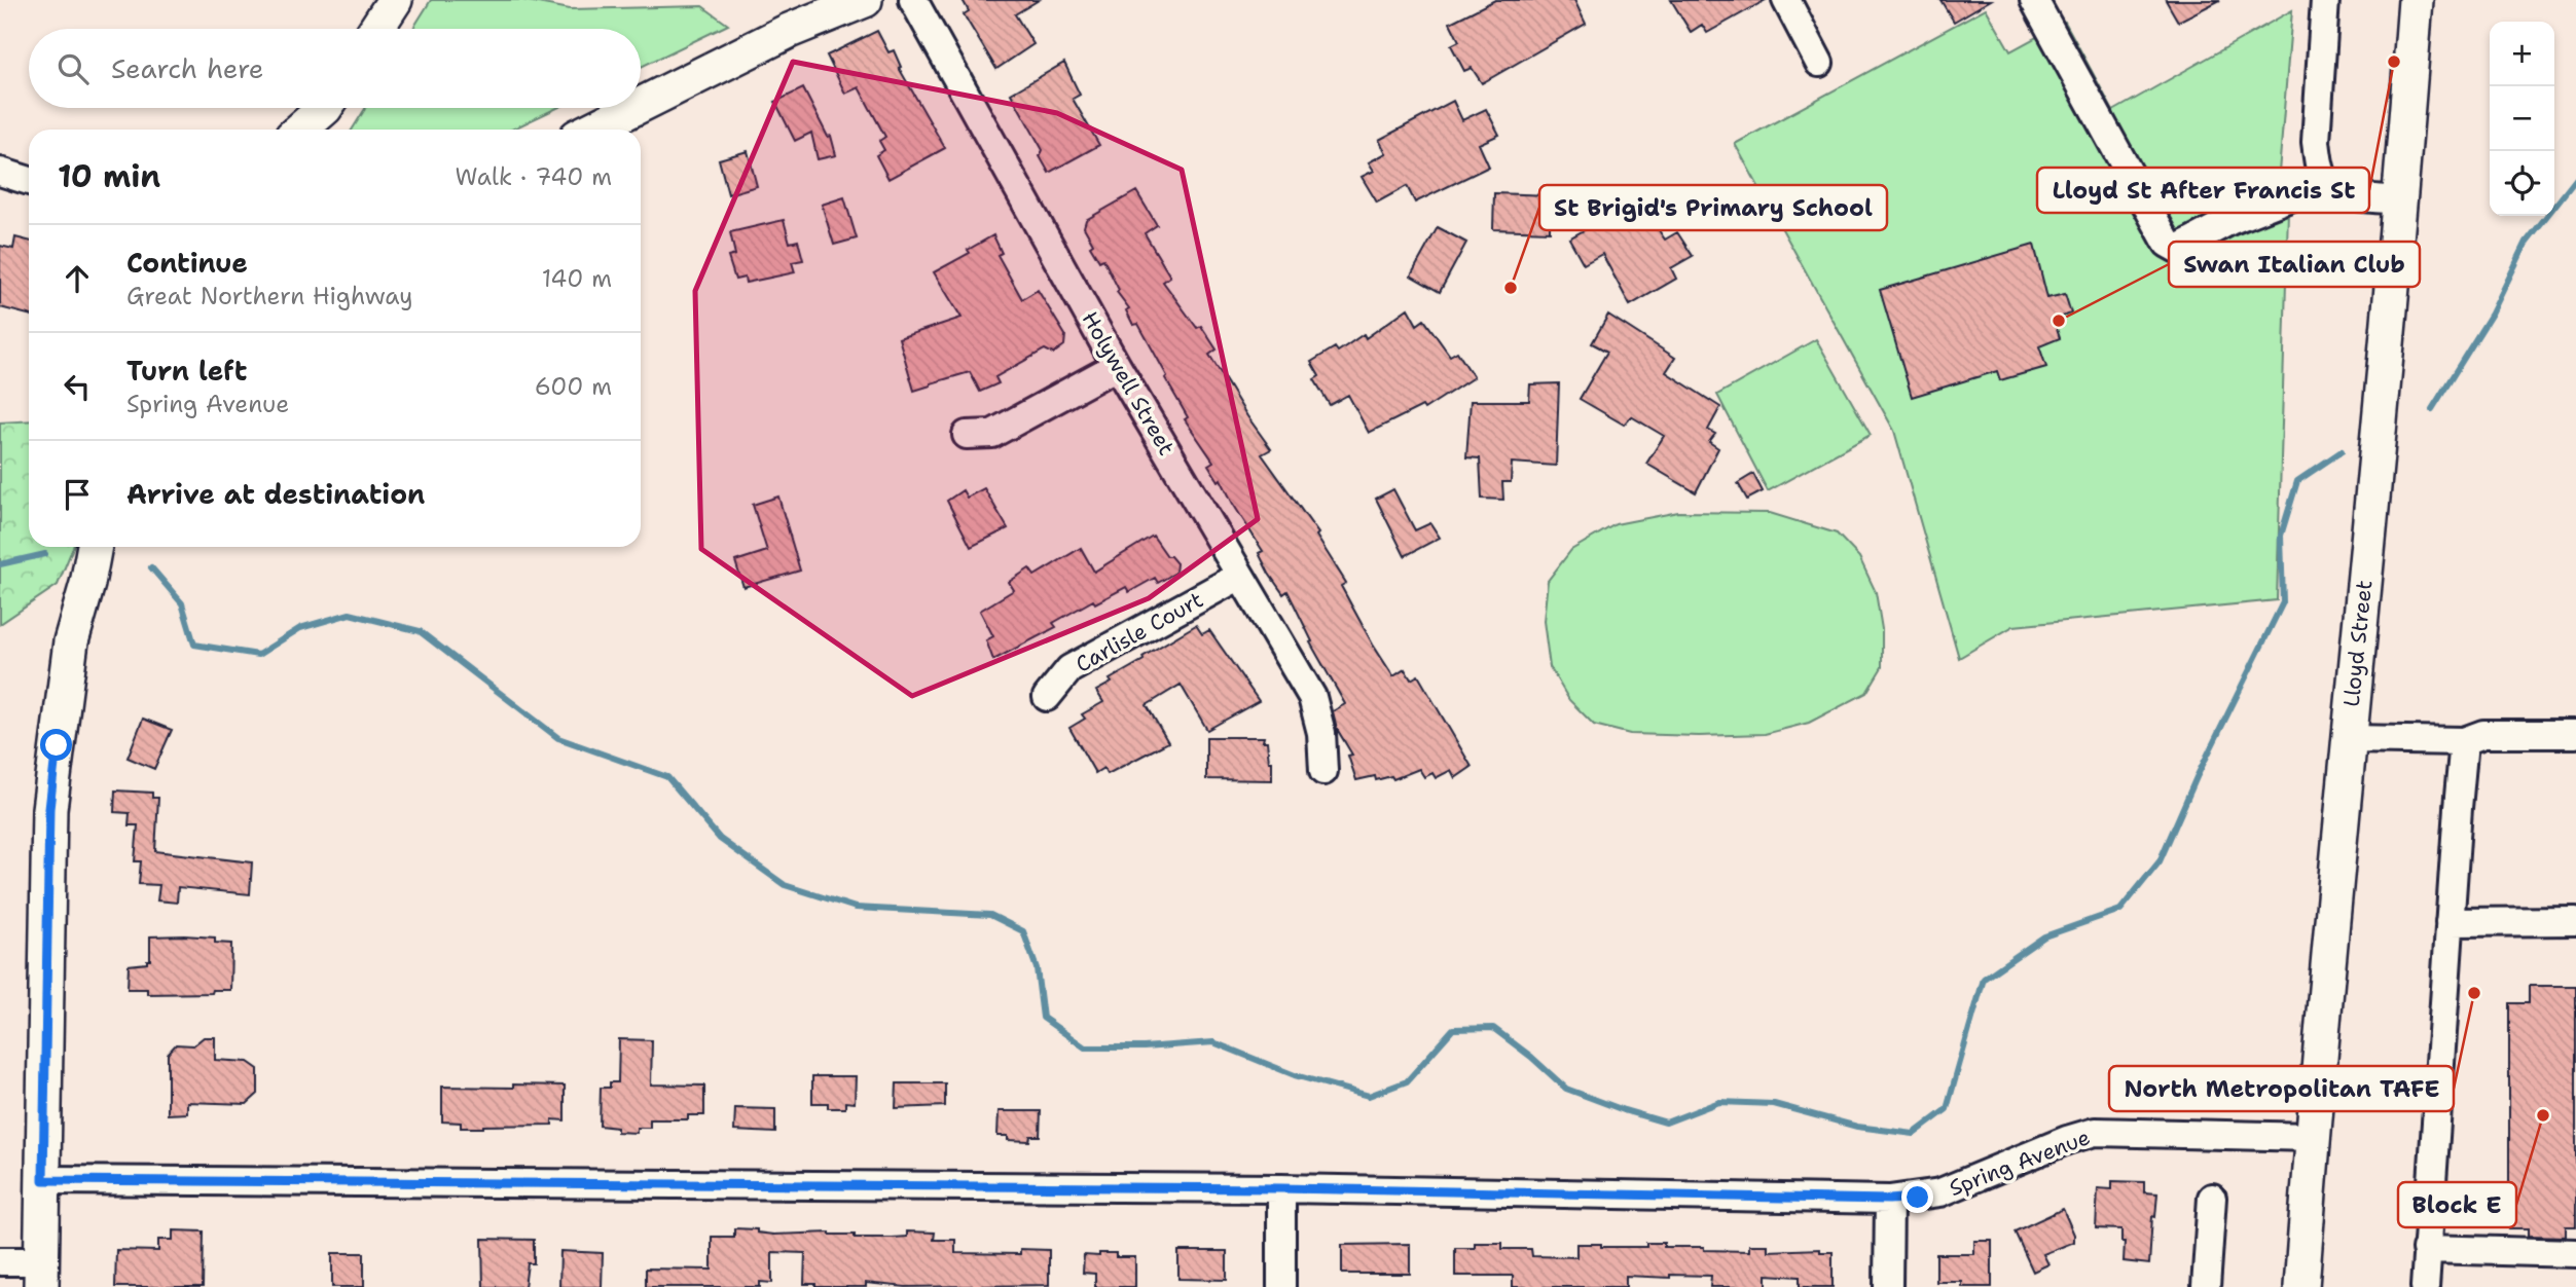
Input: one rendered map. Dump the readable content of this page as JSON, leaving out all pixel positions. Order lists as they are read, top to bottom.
{
  "streets": {
    "main road": ["Lloyd Street"],
    "street": ["Holywell Street", "Carlisle Court", "Spring Avenue"]
  },
  "crossings": [
    ["Holywell Street", "Carlisle Court"],
    ["Lloyd Street", "Spring Avenue"]
  ],
  "places": [
    "Lloyd St After Francis St",
    "St Brigid's Primary School",
    "Swan Italian Club",
    "North Metropolitan TAFE",
    "Block E"
  ],
  "page": {
    "map_buttons": ["+", "−"],
    "search": "Search here",
    "heading": ["10 min", "Walk · 740 m"],
    "list": [
      ["Continue", "Great Northern Highway", "140 m"],
      ["Turn left", "Spring Avenue", "600 m"],
      "Arrive at destination"
    ]
  }
}
